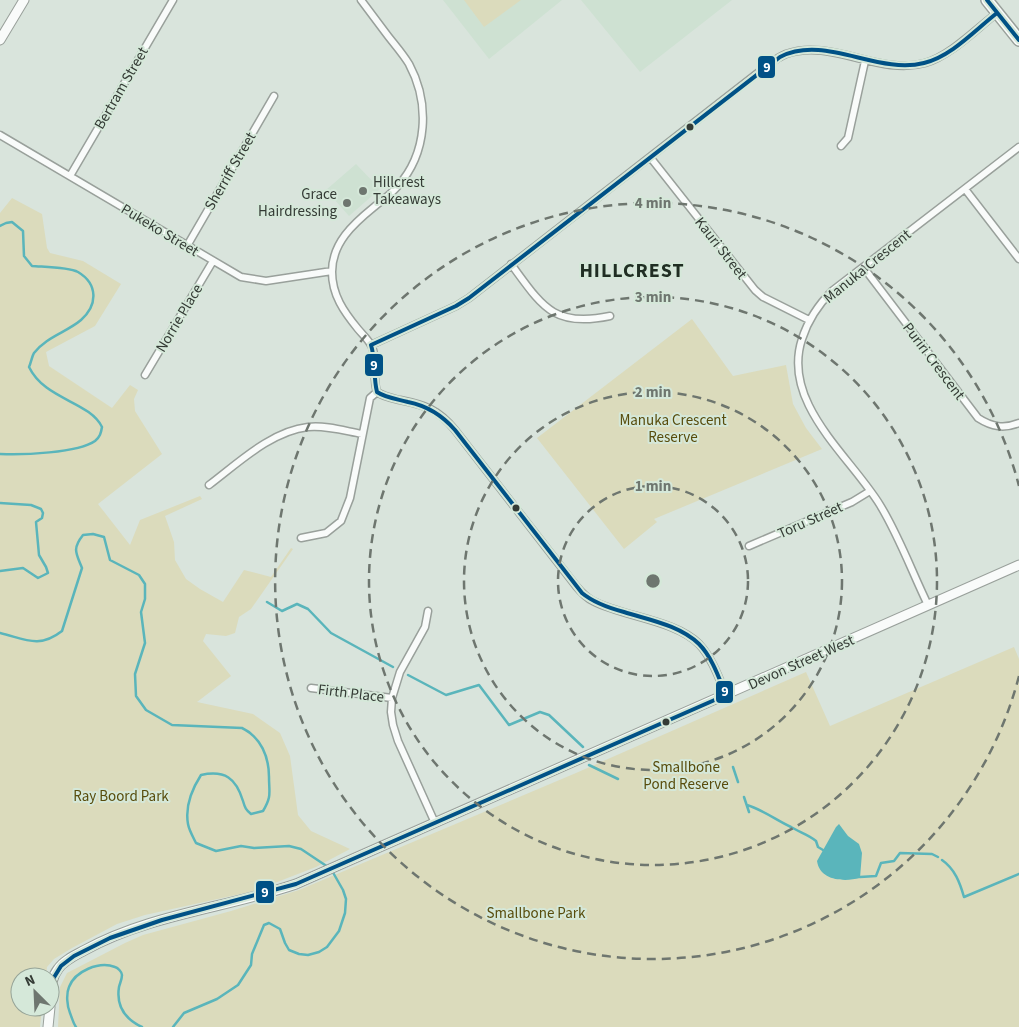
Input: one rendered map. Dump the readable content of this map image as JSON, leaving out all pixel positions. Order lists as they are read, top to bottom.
{
  "streets": {
    "main road": ["Devon Street West"],
    "street": [
      "Bertram Street",
      "Sherriff Street",
      "Pukeko Street",
      "Kauri Street",
      "Manuka Crescent",
      "Norrie Place",
      "Puriri Crescent",
      "Toru Street",
      "Firth Place"
    ]
  },
  "crossings": [
    ["Bertram Street", "Pukeko Street"],
    ["Sherriff Street", "Pukeko Street"],
    ["Pukeko Street", "Norrie Place"],
    ["Kauri Street", "Manuka Crescent"],
    ["Manuka Crescent", "Puriri Crescent"],
    ["Manuka Crescent", "Toru Street"],
    ["Manuka Crescent", "Devon Street West"]
  ],
  "districts": ["HILLCREST"],
  "parks": [
    "Manuka Crescent Reserve",
    "Smallbone Pond Reserve",
    "Ray Boord Park",
    "Smallbone Park"
  ],
  "places": ["Hillcrest Takeaways", "Grace Hairdressing"],
  "lines": ["transit line 9"],
  "north": "top left",
  "rings": [
    "4 min",
    "3 min",
    "2 min",
    "1 min"
  ]
}
